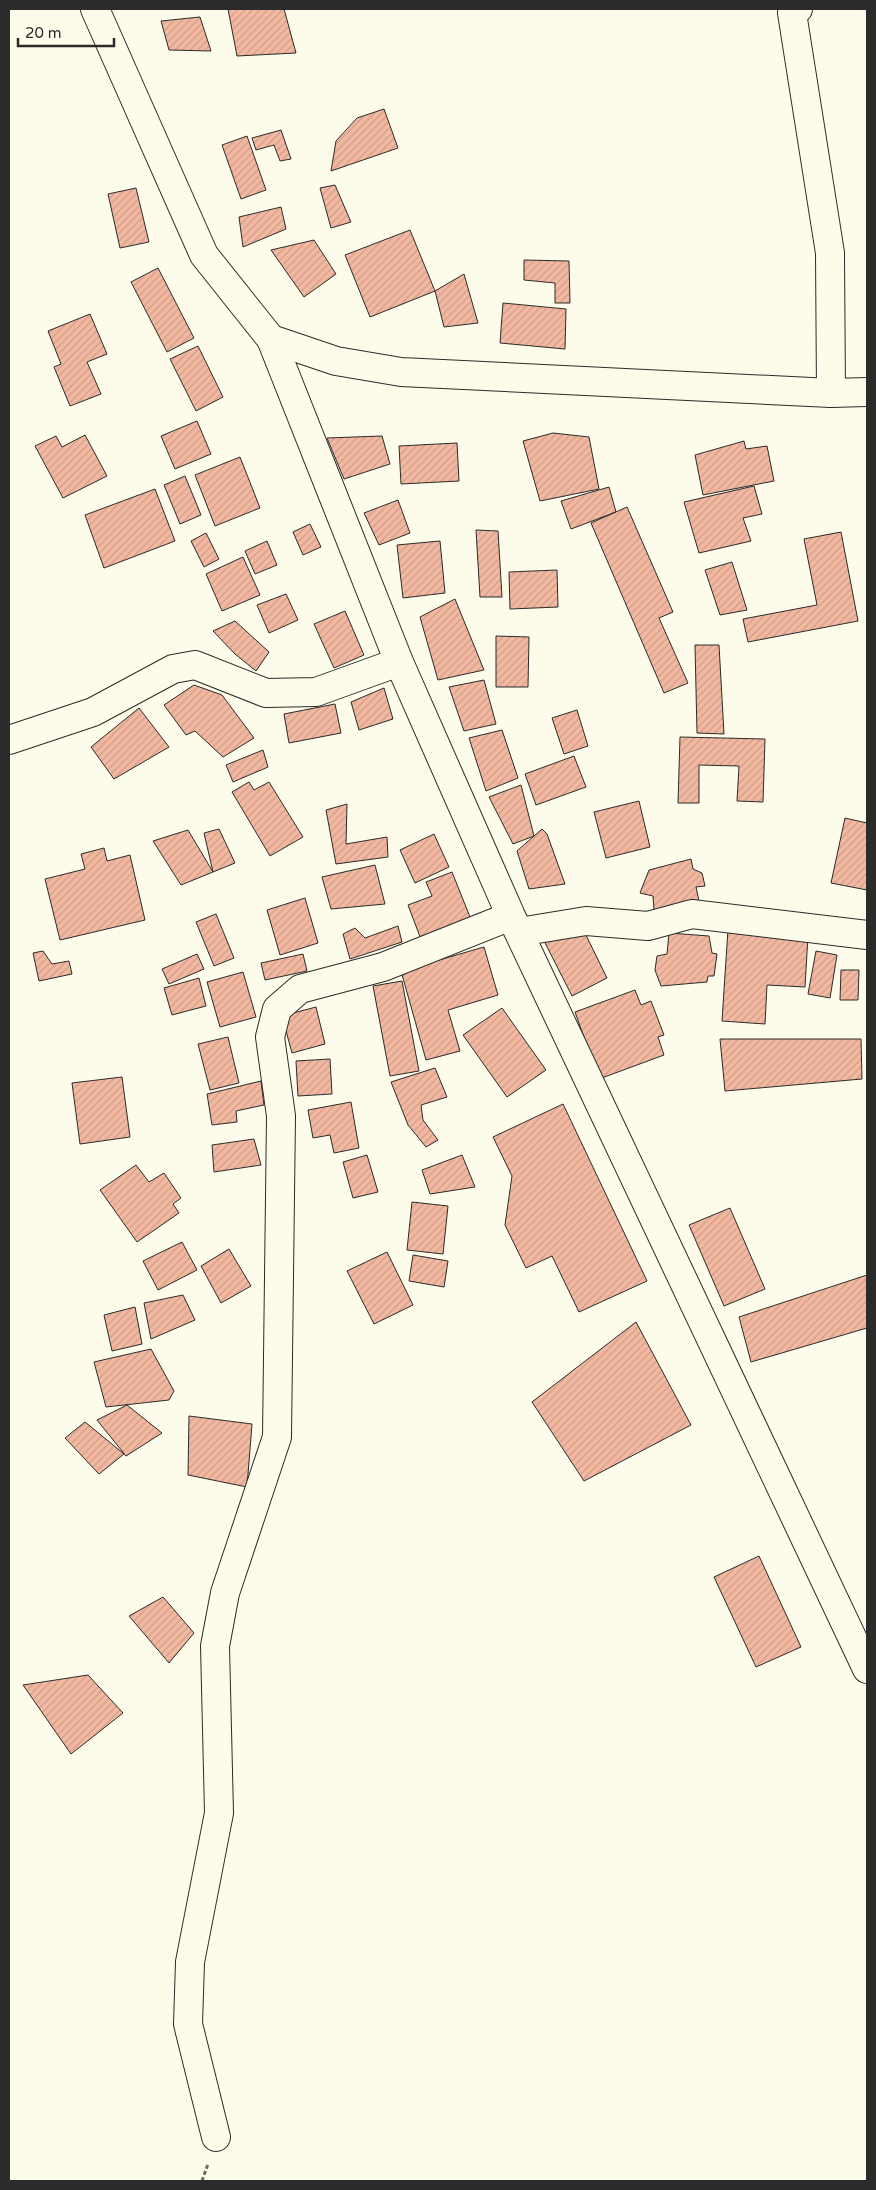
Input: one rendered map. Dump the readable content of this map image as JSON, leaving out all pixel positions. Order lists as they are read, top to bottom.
{
  "scale_bar": "20 m"
}
